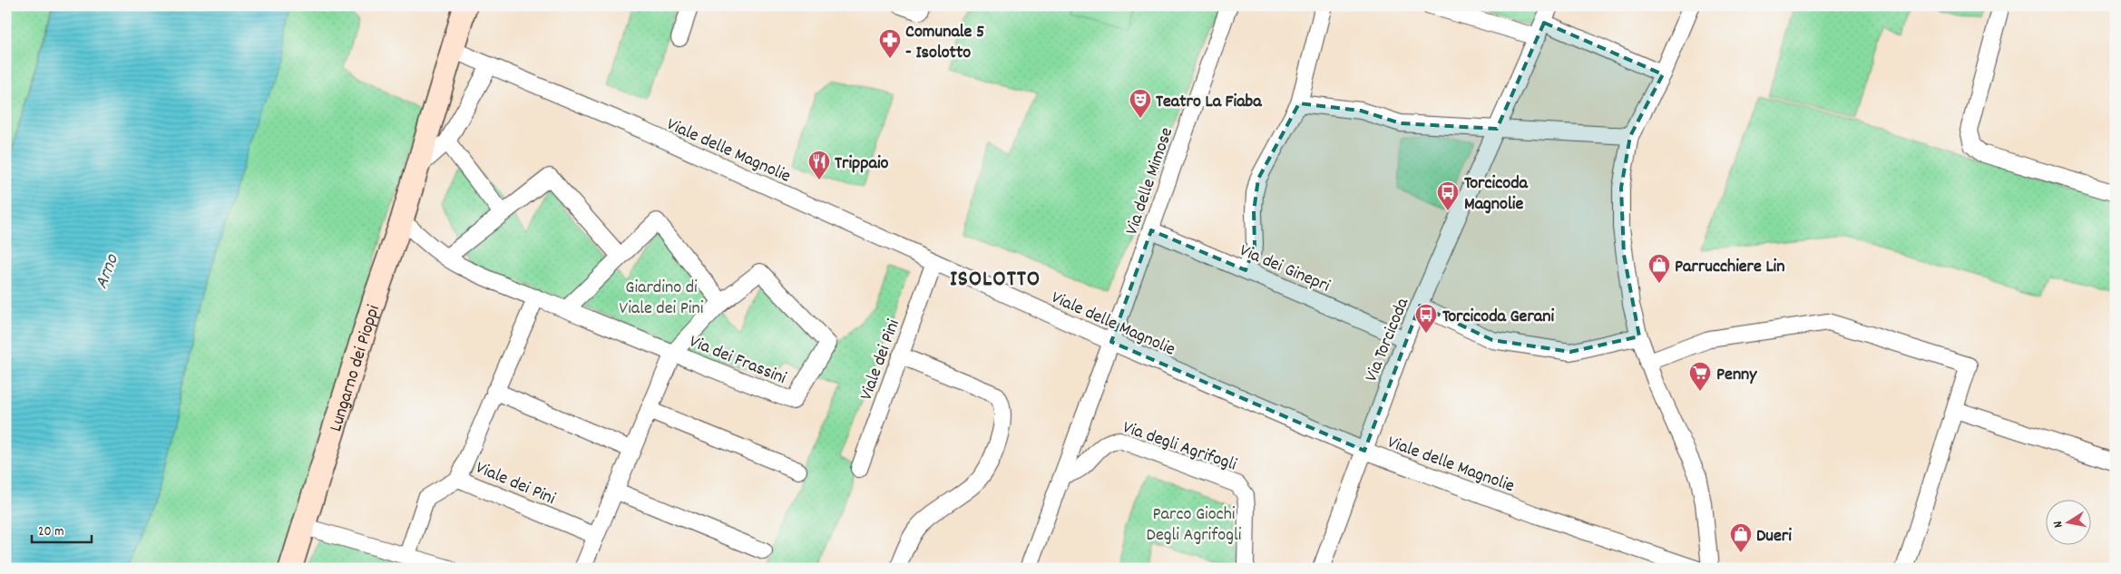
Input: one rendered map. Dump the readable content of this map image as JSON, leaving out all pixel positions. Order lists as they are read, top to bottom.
{
  "streets": {
    "street": [
      "Viale delle Magnolie",
      "Via delle Mimose",
      "Via dei Ginepri",
      "Via Torcicoda",
      "Via dei Frassini",
      "Viale dei Pini",
      "Lungarno dei Pioppi",
      "Via degli Agrifogli"
    ]
  },
  "crossings": [
    ["Viale delle Magnolie", "Via delle Mimose"],
    ["Viale delle Magnolie", "Via Torcicoda"],
    ["Viale delle Magnolie", "Viale dei Pini"],
    ["Viale delle Magnolie", "Lungarno dei Pioppi"],
    ["Via delle Mimose", "Via dei Ginepri"],
    ["Via dei Ginepri", "Via Torcicoda"],
    ["Via dei Frassini", "Viale dei Pini"],
    ["Via dei Frassini", "Lungarno dei Pioppi"]
  ],
  "districts": ["ISOLOTTO"],
  "water": ["Arno"],
  "parks": ["Giardino di Viale dei Pini", "Parco Giochi Degli Agrifogli"],
  "places": {
    "pharmacy": ["Comunale 5 - Isolotto"],
    "theatre": ["Teatro La Fiaba"],
    "restaurant": ["Trippaio"],
    "bus stop": ["Torcicoda Magnolie", "Torcicoda Gerani"],
    "shop": ["Parrucchiere Lin", "Dueri"],
    "supermarket": ["Penny"]
  },
  "scale_bar": "20 m",
  "north": "left"
}
